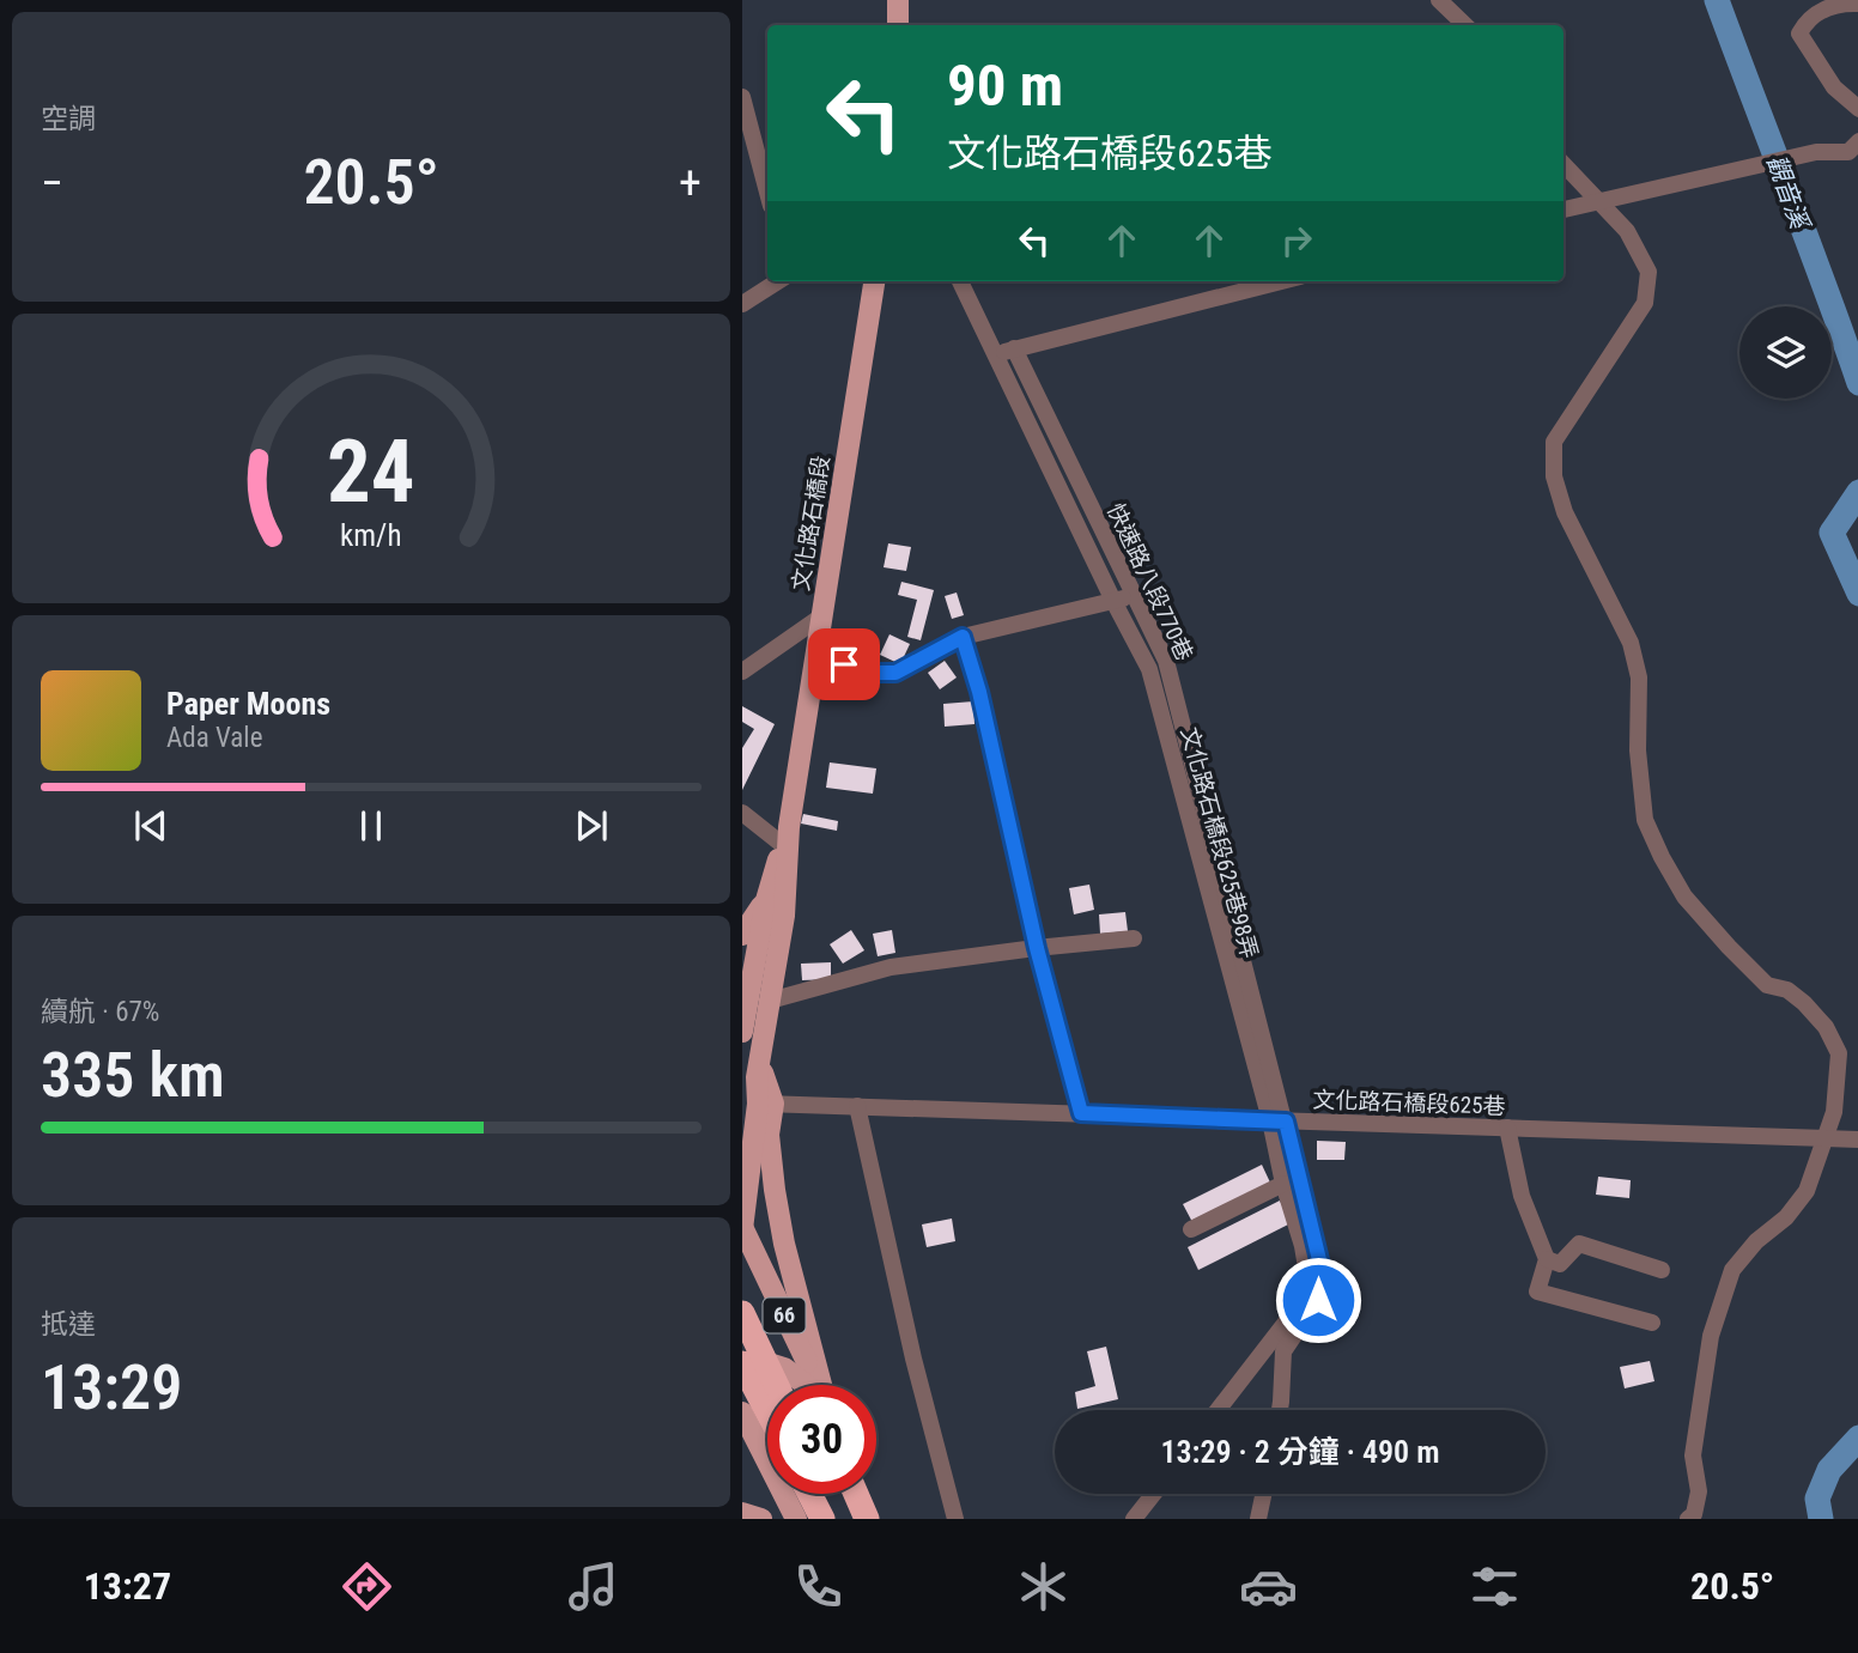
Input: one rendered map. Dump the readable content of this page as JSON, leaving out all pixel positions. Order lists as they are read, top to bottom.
{
  "streets": {
    "highway": ["66"],
    "main road": ["文化路石橋段"],
    "street": ["快速路八段770巷", "文化路石橋段625巷98弄", "文化路石橋段625巷"]
  },
  "crossings": [
    ["文化路石橋段", "文化路石橋段625巷"],
    ["文化路石橋段", "66"],
    ["快速路八段770巷", "文化路石橋段625巷98弄"],
    ["快速路八段770巷", "文化路石橋段625巷"],
    ["文化路石橋段625巷98弄", "文化路石橋段625巷"]
  ],
  "water": ["觀音溪"],
  "page": {
    "tile": [
      "空調",
      ["續航 · 67%", "335 km"],
      ["抵達", "13:29"]
    ],
    "turn": ["90 m", "文化路石橋段625巷"],
    "heat": ["−", "20.5°", "+"],
    "song": ["Paper Moons", "Ada Vale"],
    "limit": "30",
    "trip": "13:29 · 2 分鐘 · 490 m",
    "tabs": ["13:27", "20.5°"],
    "gauge": ["24", "km/h"]
  }
}
